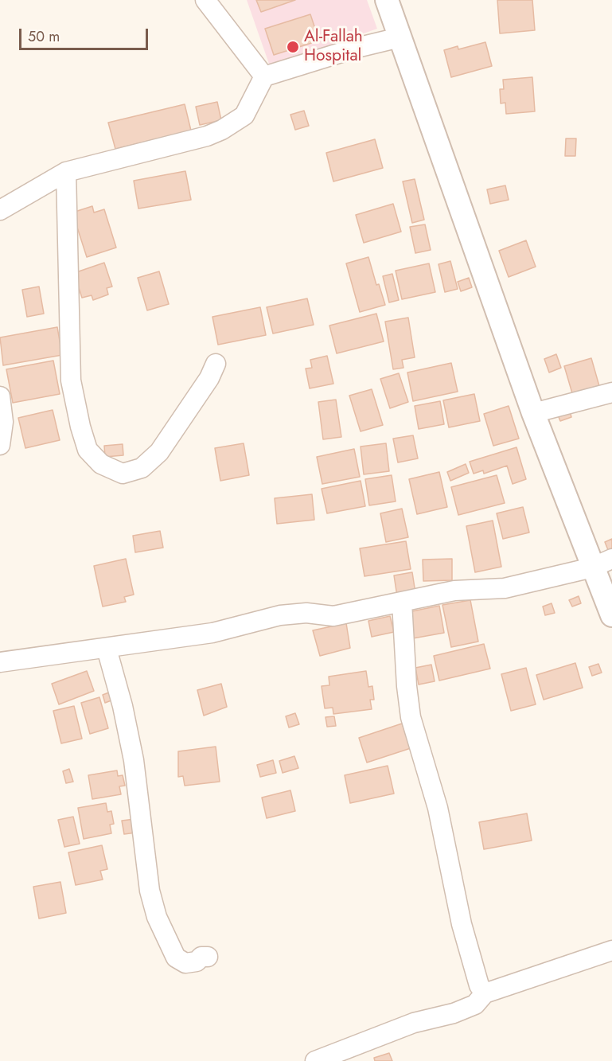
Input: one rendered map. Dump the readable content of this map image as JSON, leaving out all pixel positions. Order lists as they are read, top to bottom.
{
  "places": ["Al-Fallah Hospital"],
  "scale_bar": "50 m"
}
